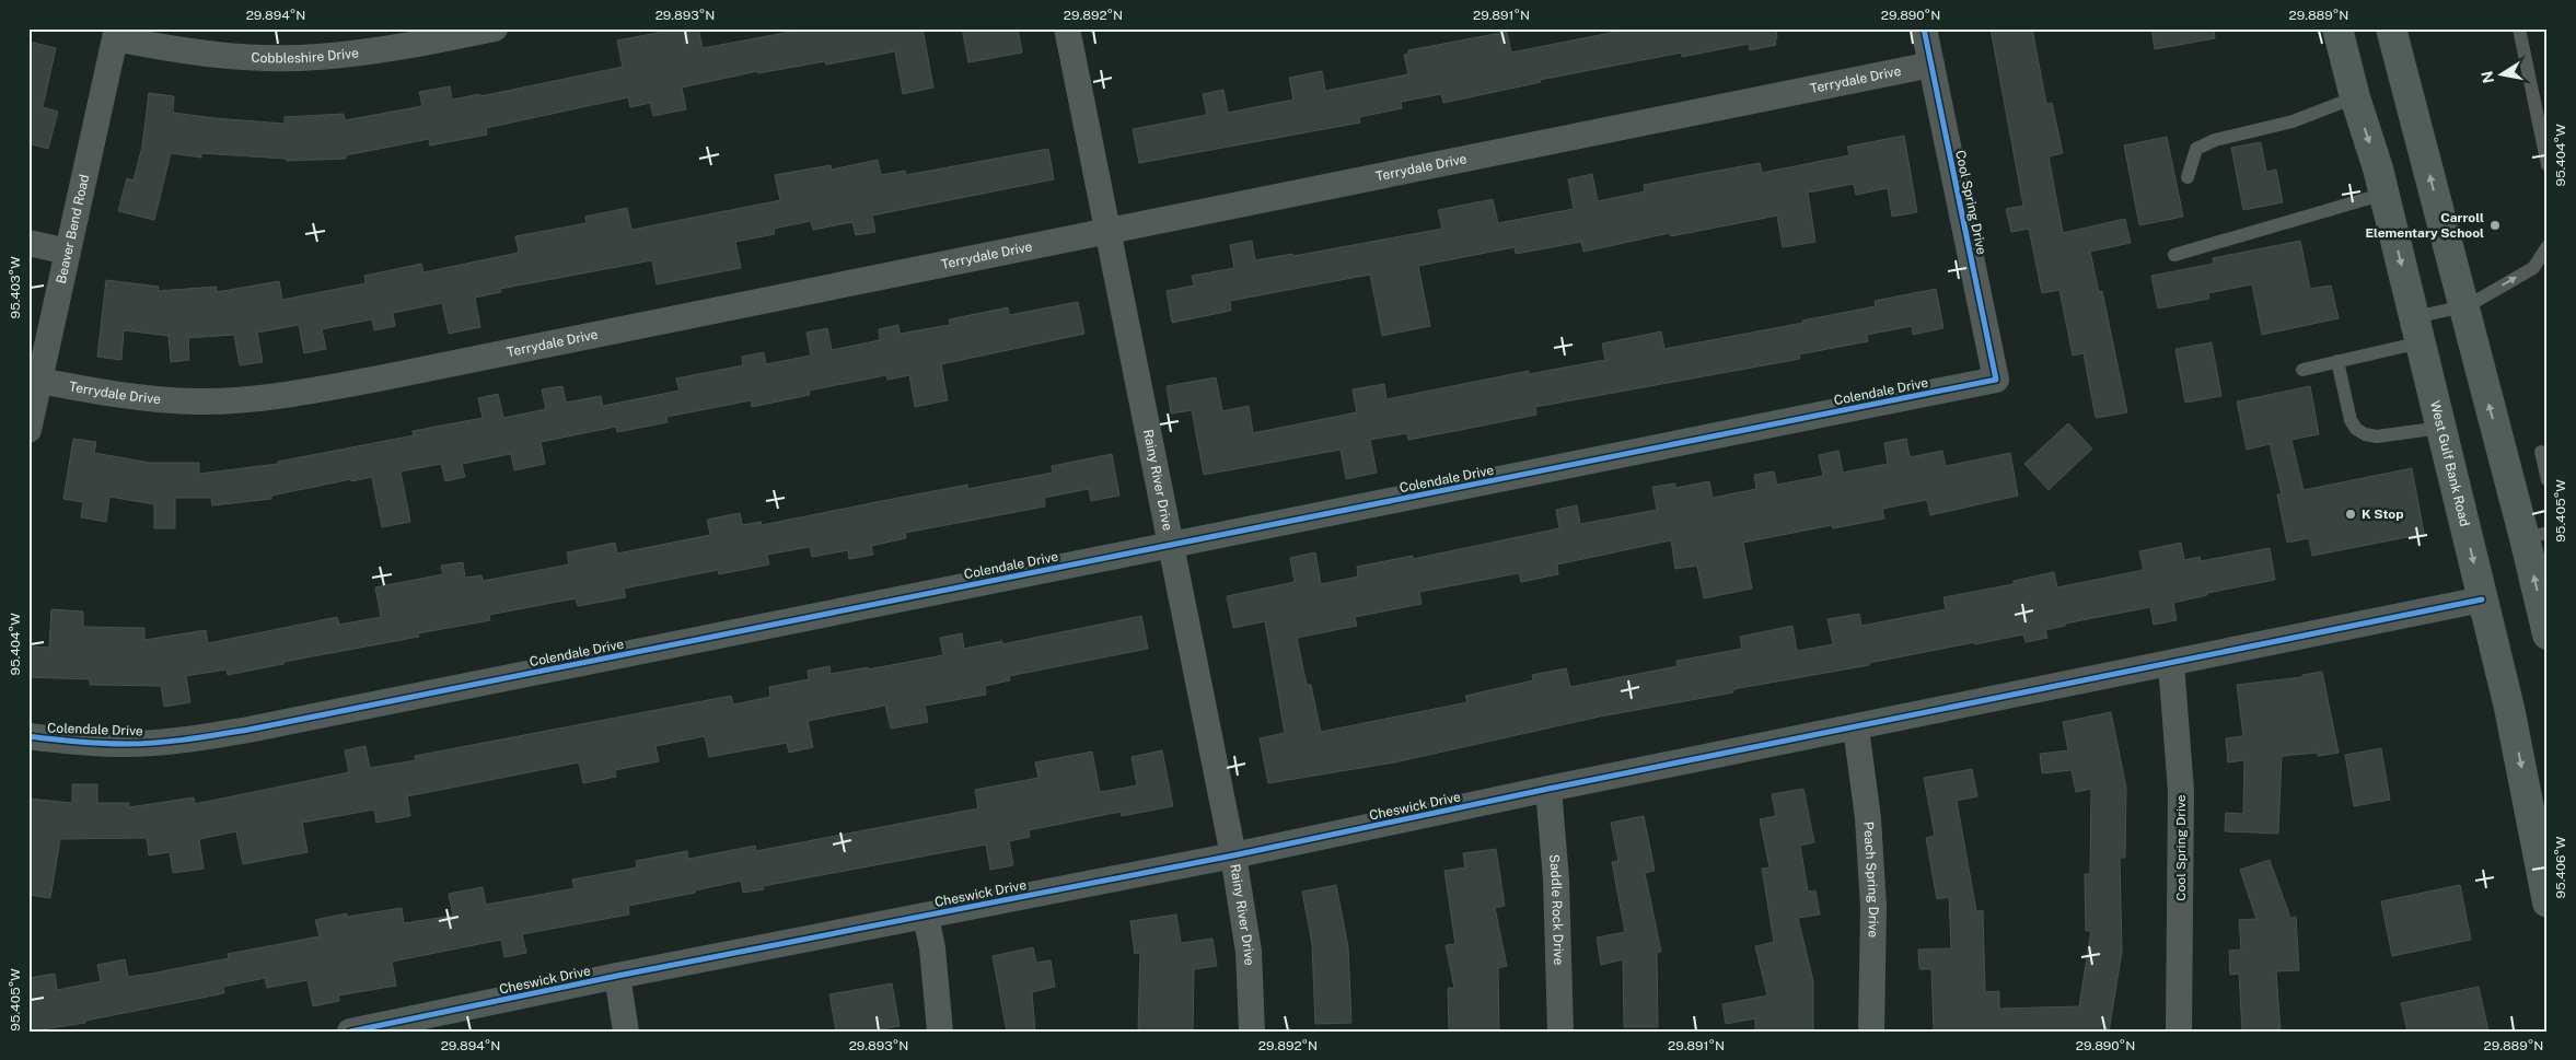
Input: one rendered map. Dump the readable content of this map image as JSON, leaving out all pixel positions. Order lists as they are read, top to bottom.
{
  "streets": {
    "main road": ["West Gulf Bank Road"],
    "street": [
      "Cobbleshire Drive",
      "Terrydale Drive",
      "Cool Spring Drive",
      "Beaver Bend Road",
      "Colendale Drive",
      "Rainy River Drive",
      "Cheswick Drive",
      "Peach Spring Drive",
      "Saddle Rock Drive"
    ]
  },
  "crossings": [
    ["Cobbleshire Drive", "Beaver Bend Road"],
    ["Terrydale Drive", "Cool Spring Drive"],
    ["Terrydale Drive", "Beaver Bend Road"],
    ["Terrydale Drive", "Rainy River Drive"],
    ["Cool Spring Drive", "Colendale Drive"],
    ["Cool Spring Drive", "Cheswick Drive"],
    ["Colendale Drive", "Rainy River Drive"],
    ["West Gulf Bank Road", "Cheswick Drive"],
    ["Rainy River Drive", "Cheswick Drive"],
    ["Cheswick Drive", "Peach Spring Drive"],
    ["Cheswick Drive", "Saddle Rock Drive"]
  ],
  "places": ["Carroll Elementary School", "K Stop"],
  "north": "left",
  "coordinates": [
    "29.894°N",
    "29.893°N",
    "29.892°N",
    "29.891°N",
    "29.890°N",
    "29.889°N",
    "95.404°W",
    "95.403°W",
    "95.405°W",
    "95.406°W"
  ]
}
